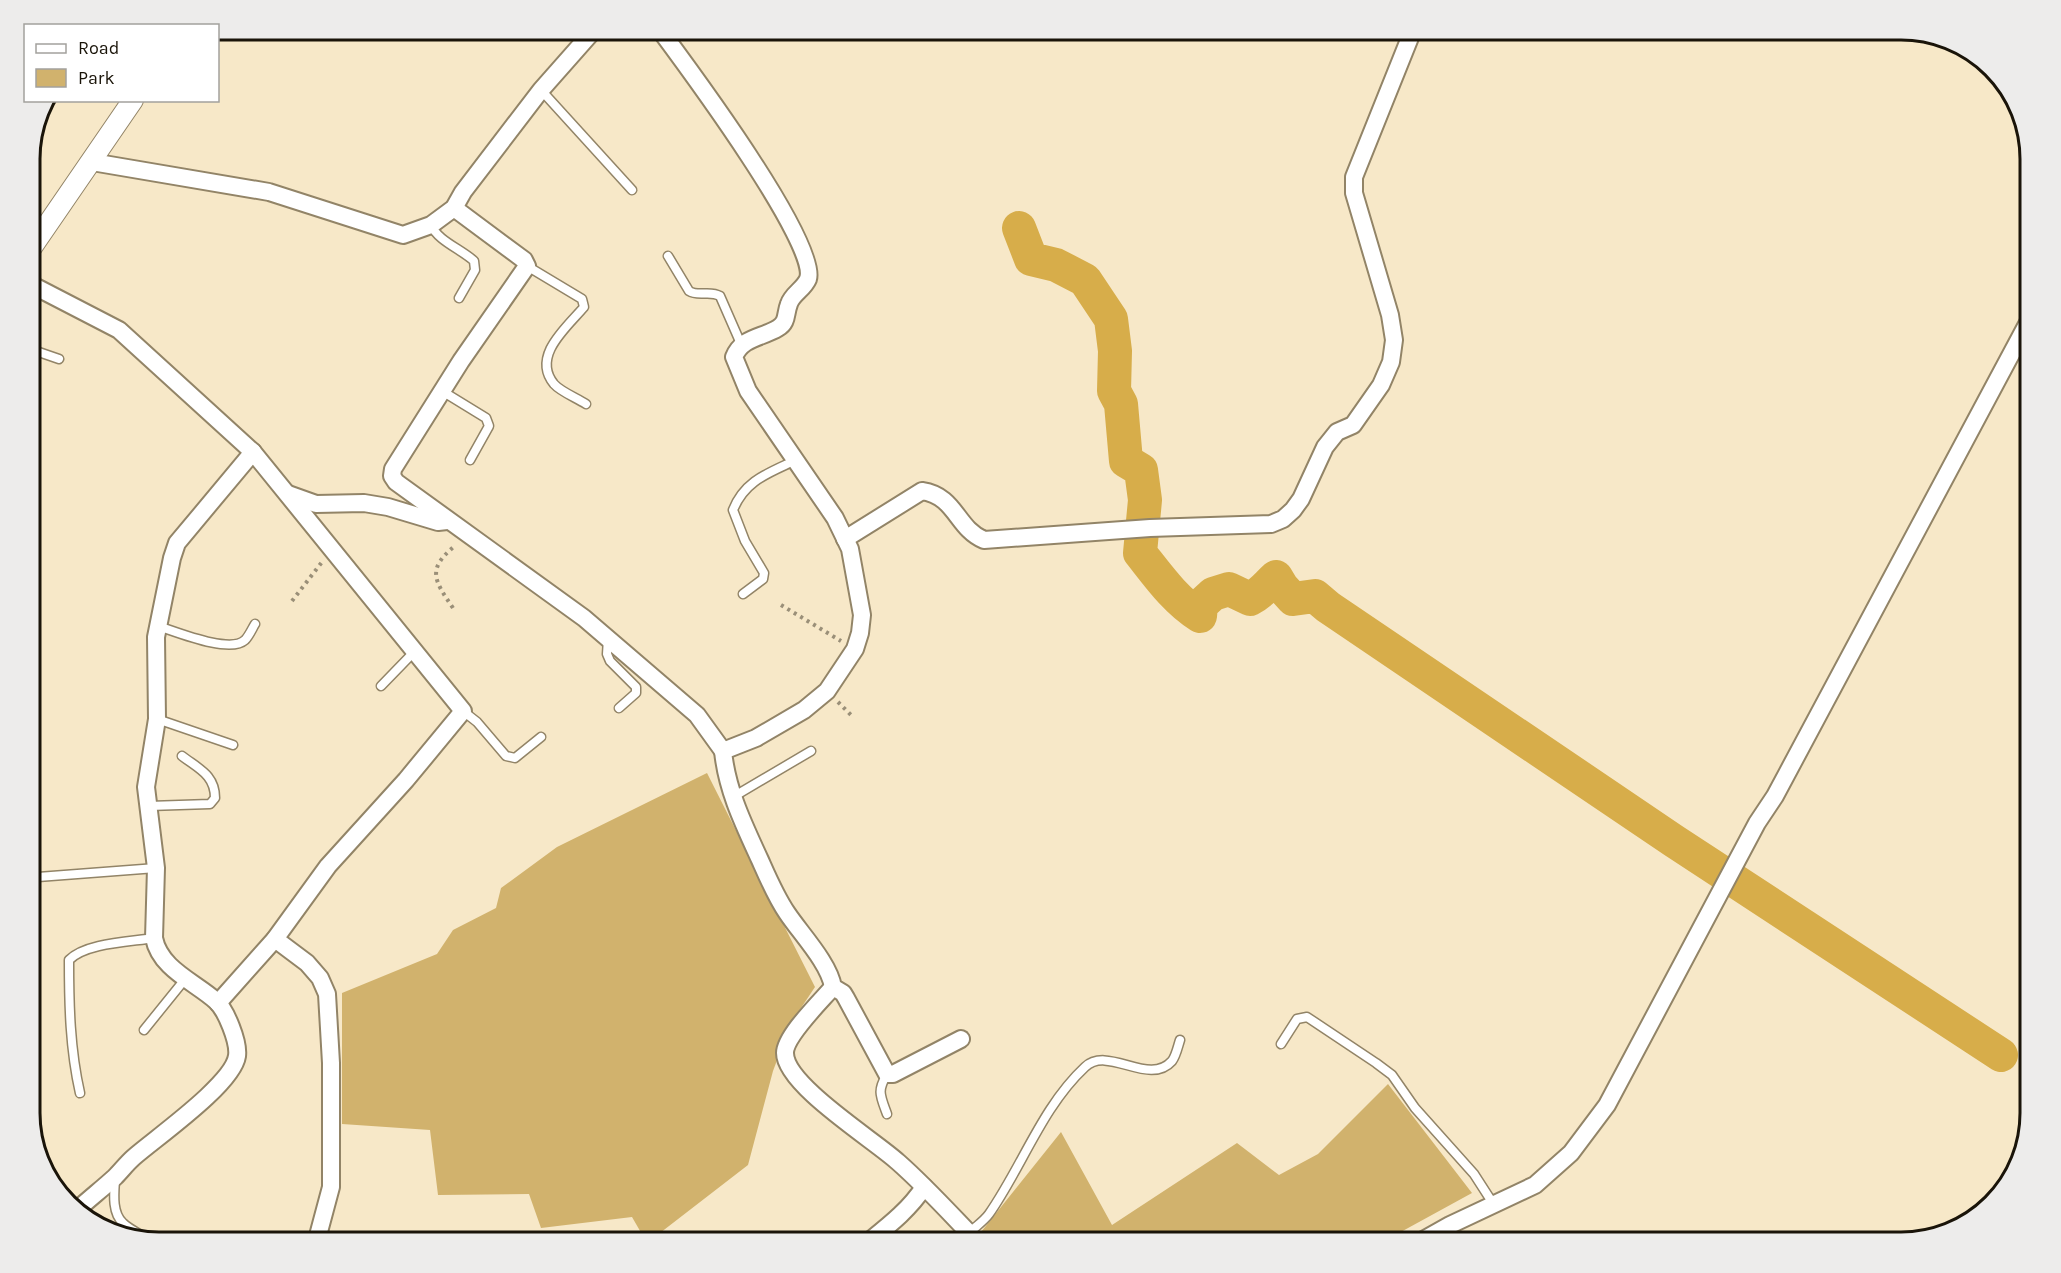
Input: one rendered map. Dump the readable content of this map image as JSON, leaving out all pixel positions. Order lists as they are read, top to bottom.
{
  "legend": ["Road", "Park"]
}
